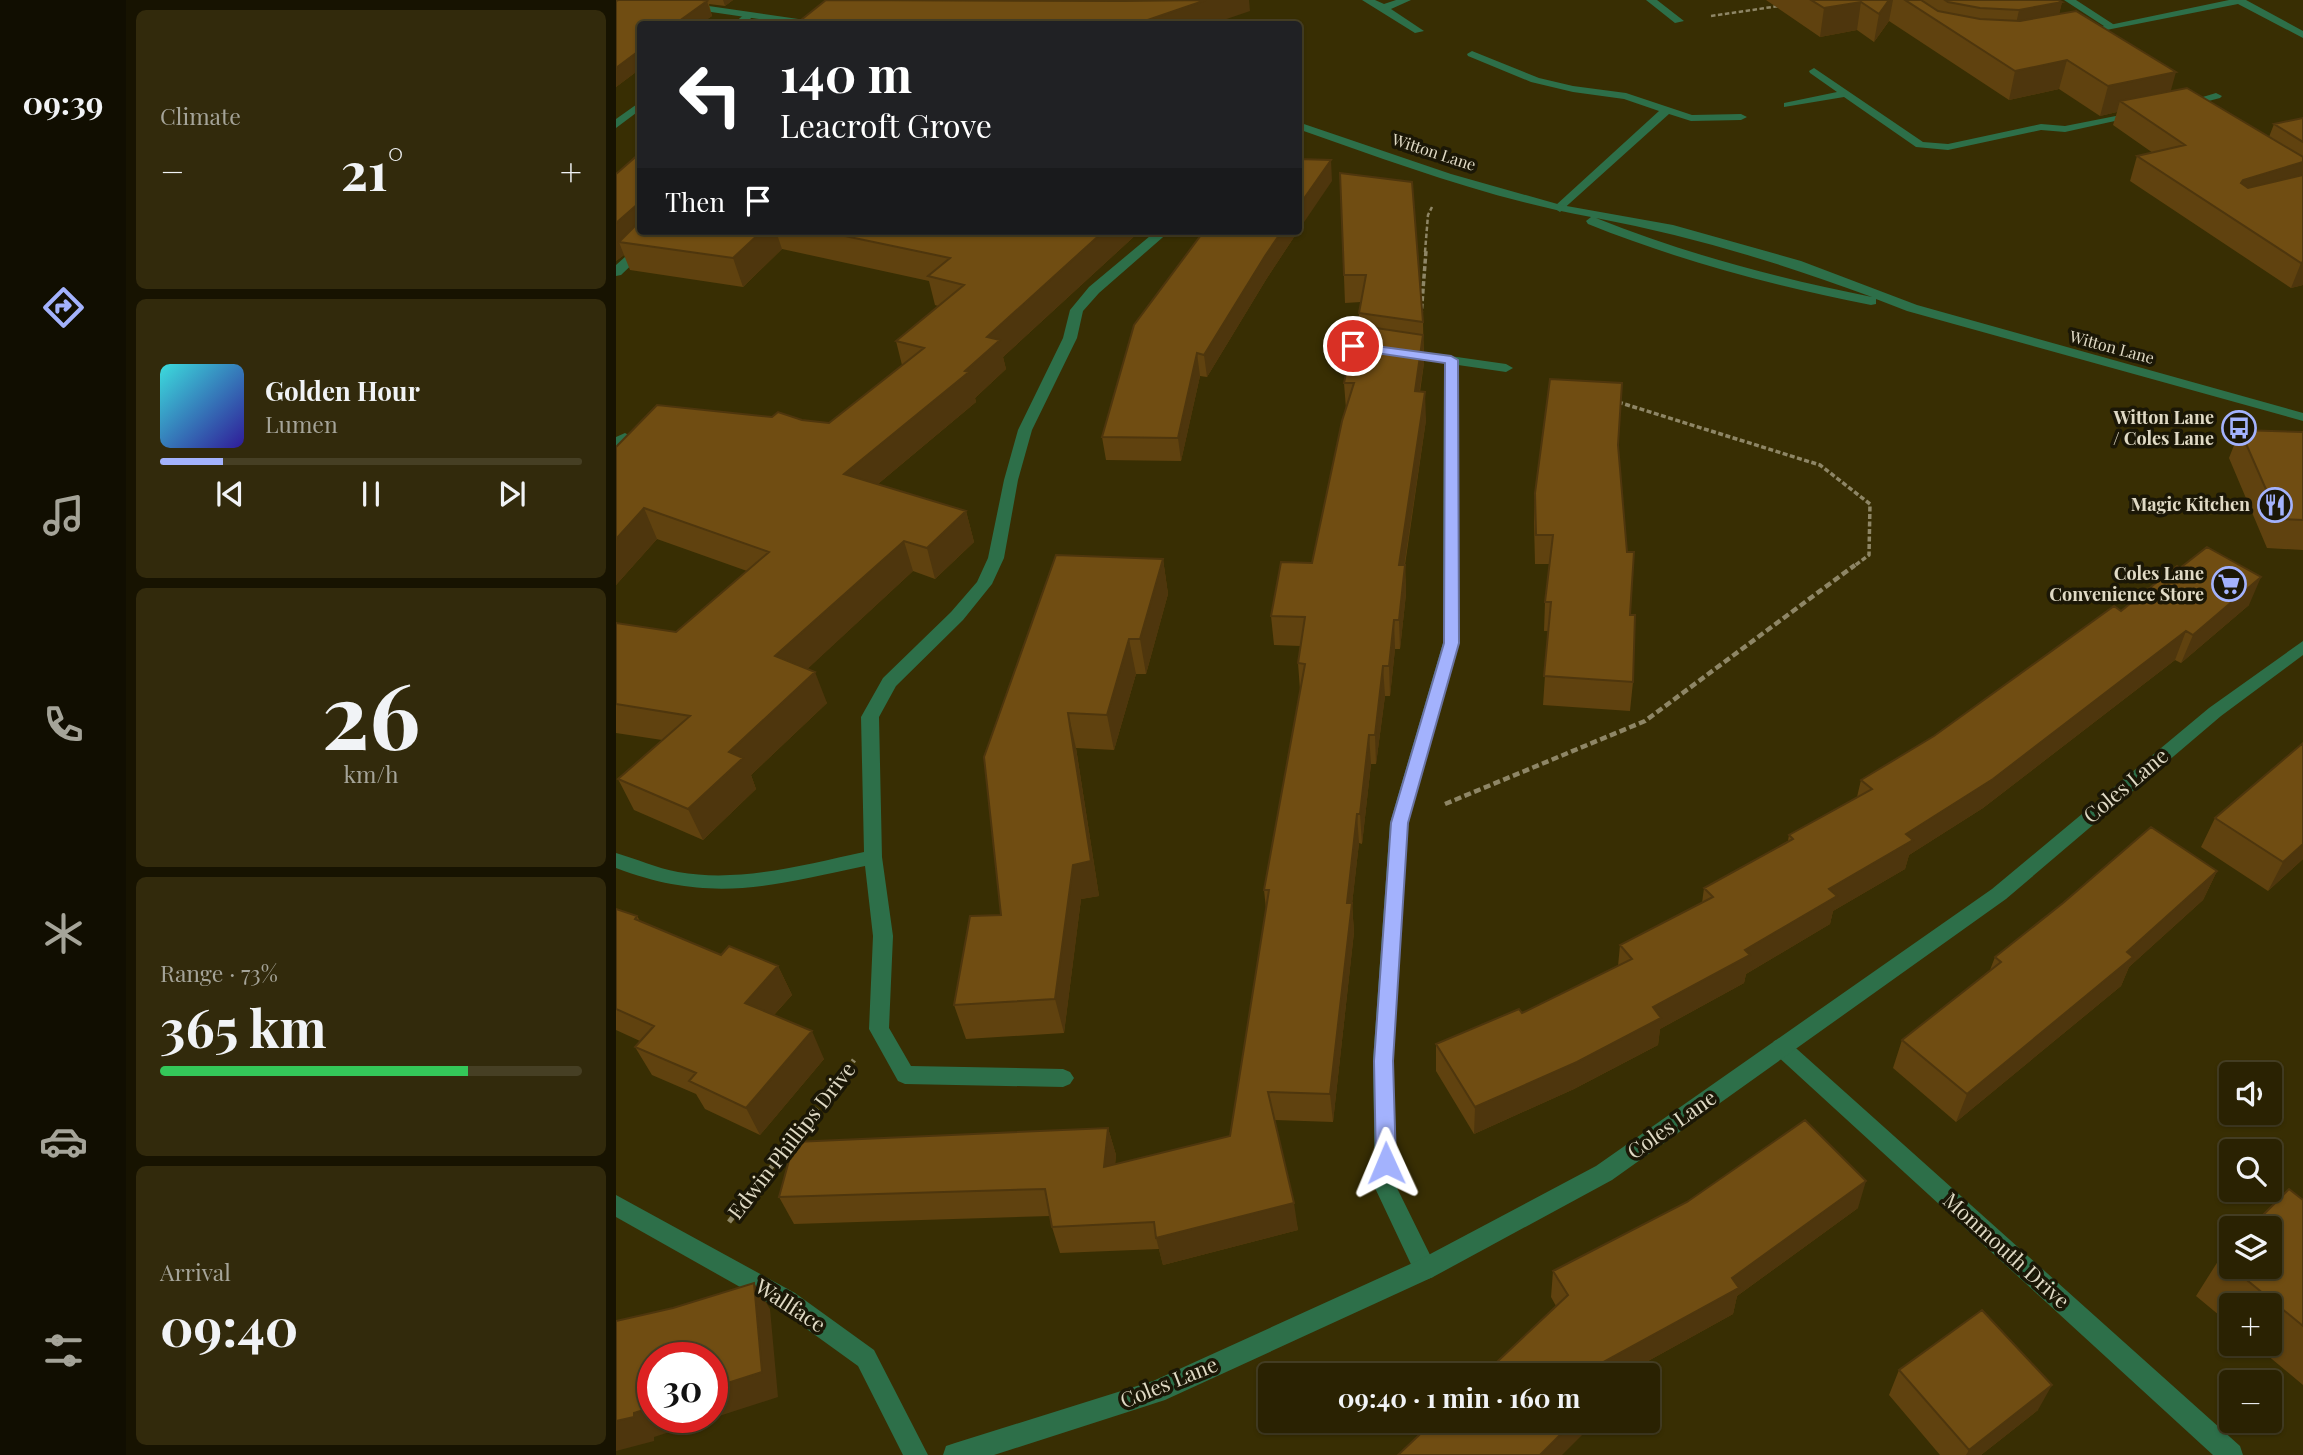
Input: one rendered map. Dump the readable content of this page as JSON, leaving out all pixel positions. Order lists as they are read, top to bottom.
{
  "streets": {
    "street": [
      "Witton Lane",
      "Coles Lane",
      "Monmouth Drive",
      "Wallface"
    ],
    "path": ["Edwin Phillips Drive"]
  },
  "crossings": [
    ["Coles Lane", "Monmouth Drive"],
    ["Edwin Phillips Drive", "Wallface"]
  ],
  "places": {
    "bus stop": ["Witton Lane / Coles Lane"],
    "restaurant": ["Magic Kitchen"],
    "supermarket": ["Coles Lane Convenience Store"]
  },
  "page": {
    "tabs": "09:39",
    "tile": [
      "Climate",
      ["26", "km/h"],
      ["Range · 73%", "365 km"],
      ["Arrival", "09:40"]
    ],
    "turn": ["140 m", "Leacroft Grove"],
    "heat": ["−", "21°", "+"],
    "then": "Then",
    "song": ["Golden Hour", "Lumen"],
    "map_buttons": ["+", "−"],
    "limit": "30",
    "trip": "09:40 · 1 min · 160 m"
  }
}
